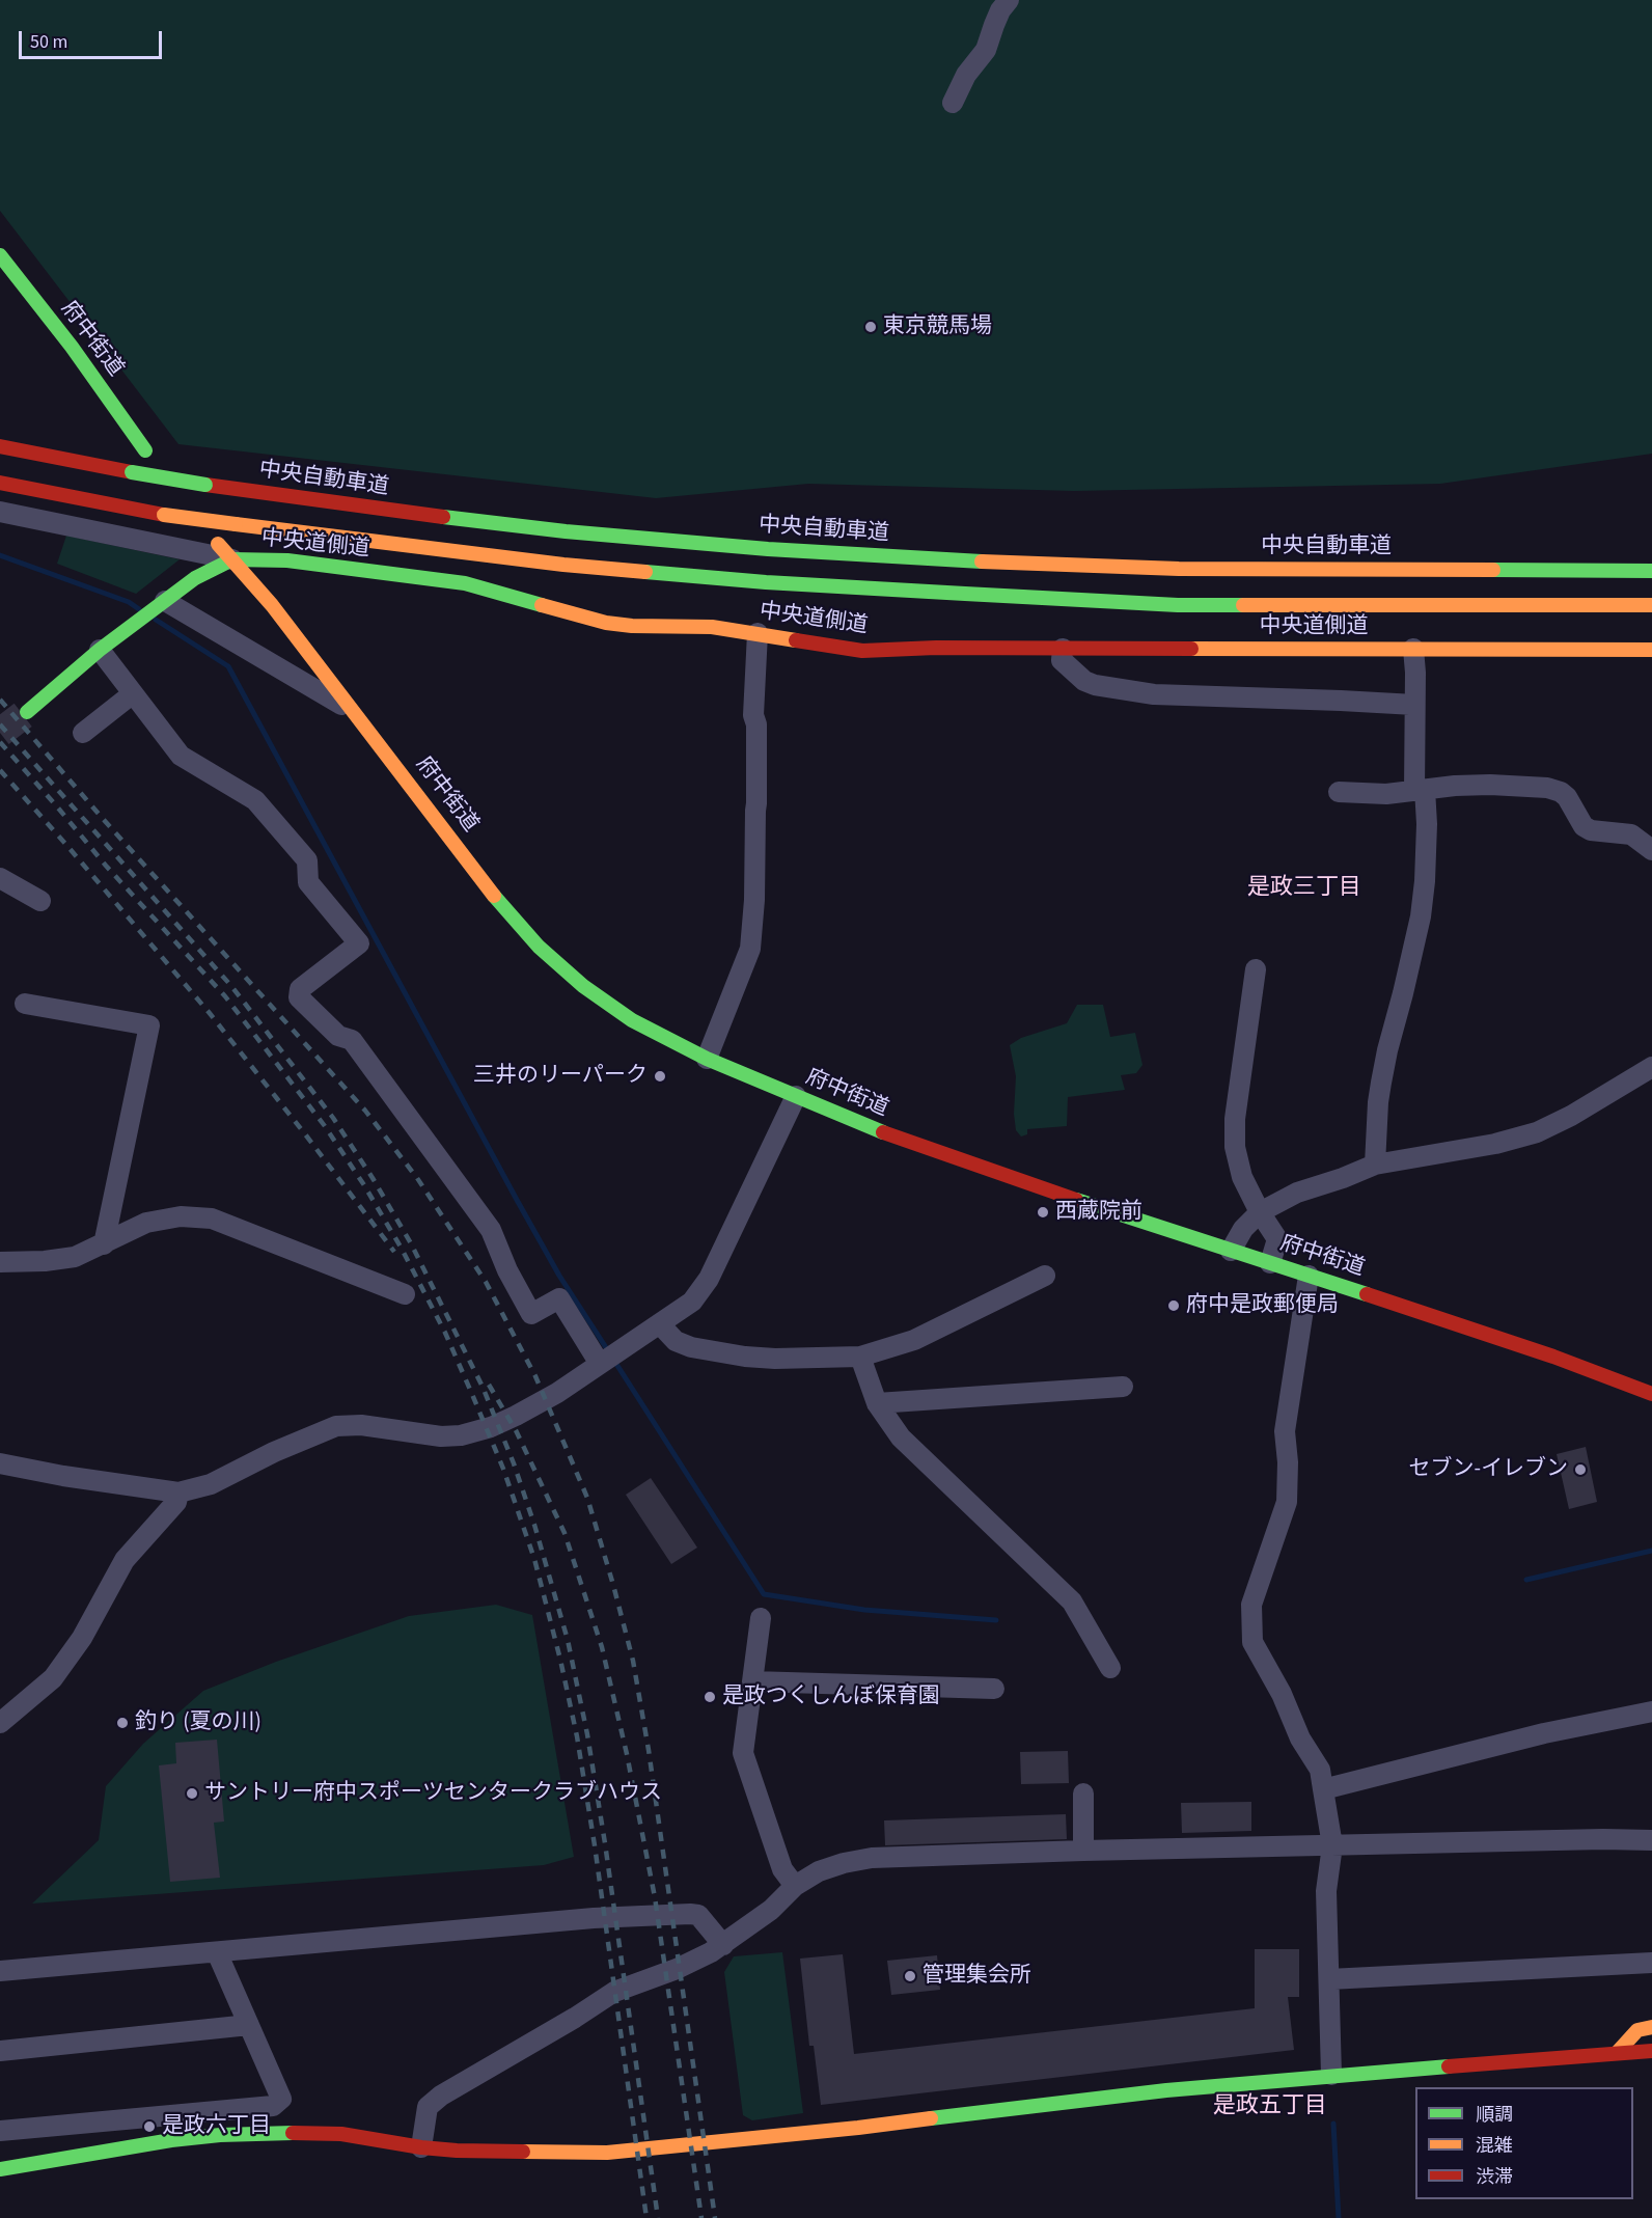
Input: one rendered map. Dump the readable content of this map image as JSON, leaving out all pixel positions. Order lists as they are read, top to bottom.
{
  "streets": {
    "main road": ["府中街道", "中央自動車道", "中央道側道"]
  },
  "crossings": [
    ["府中街道", "中央道側道"]
  ],
  "districts": ["是政三丁目", "是政五丁目"],
  "places": [
    "東京競馬場",
    "三井のリーパーク",
    "西蔵院前",
    "府中是政郵便局",
    "セブン-イレブン",
    "是政つくしんぼ保育園",
    "釣り (夏の川)",
    "サントリー府中スポーツセンタークラブハウス",
    "管理集会所",
    "是政六丁目"
  ],
  "legend": ["順調", "混雑", "渋滞"],
  "scale_bar": "50 m"
}
